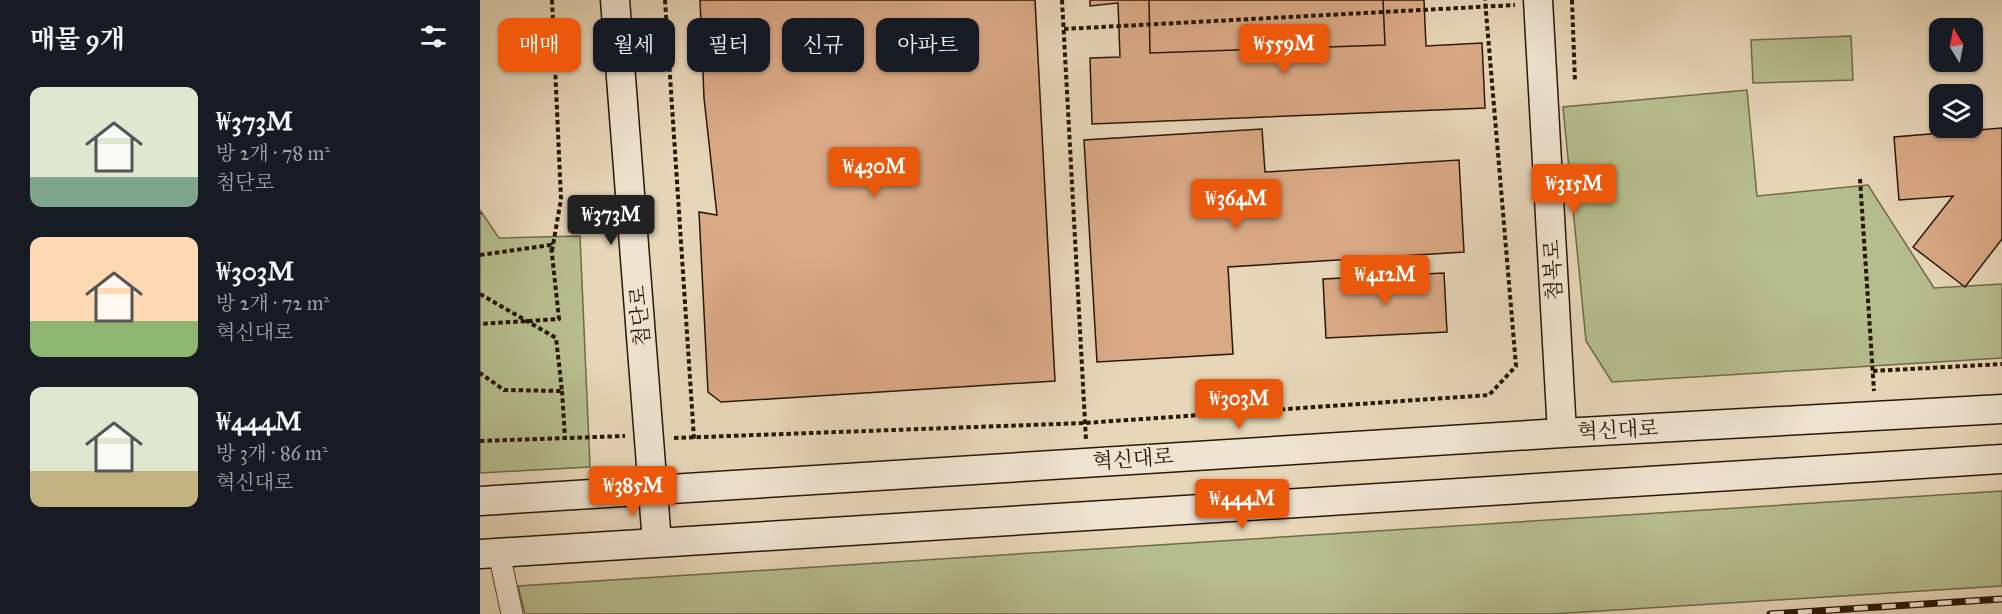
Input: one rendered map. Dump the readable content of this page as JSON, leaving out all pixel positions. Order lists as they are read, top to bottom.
{
  "streets": {
    "main road": ["첨복로", "첨단로", "혁신대로"]
  },
  "crossings": [
    ["첨복로", "혁신대로"],
    ["첨단로", "혁신대로"]
  ],
  "north": "top",
  "page": {
    "heading": "매물 9개",
    "chip": [
      "매매",
      "월세",
      "필터",
      "신규",
      "아파트"
    ],
    "price": [
      "₩559M",
      "₩430M",
      "₩315M",
      "₩364M",
      "₩373M",
      "₩412M",
      "₩303M",
      "₩385M",
      "₩444M"
    ],
    "list": [
      {
        "name": "₩373M",
        "note": "방 2개 · 78 m² · 첨단로"
      },
      {
        "name": "₩303M",
        "note": "방 2개 · 72 m² · 혁신대로"
      },
      {
        "name": "₩444M",
        "note": "방 3개 · 86 m² · 혁신대로"
      }
    ]
  }
}
